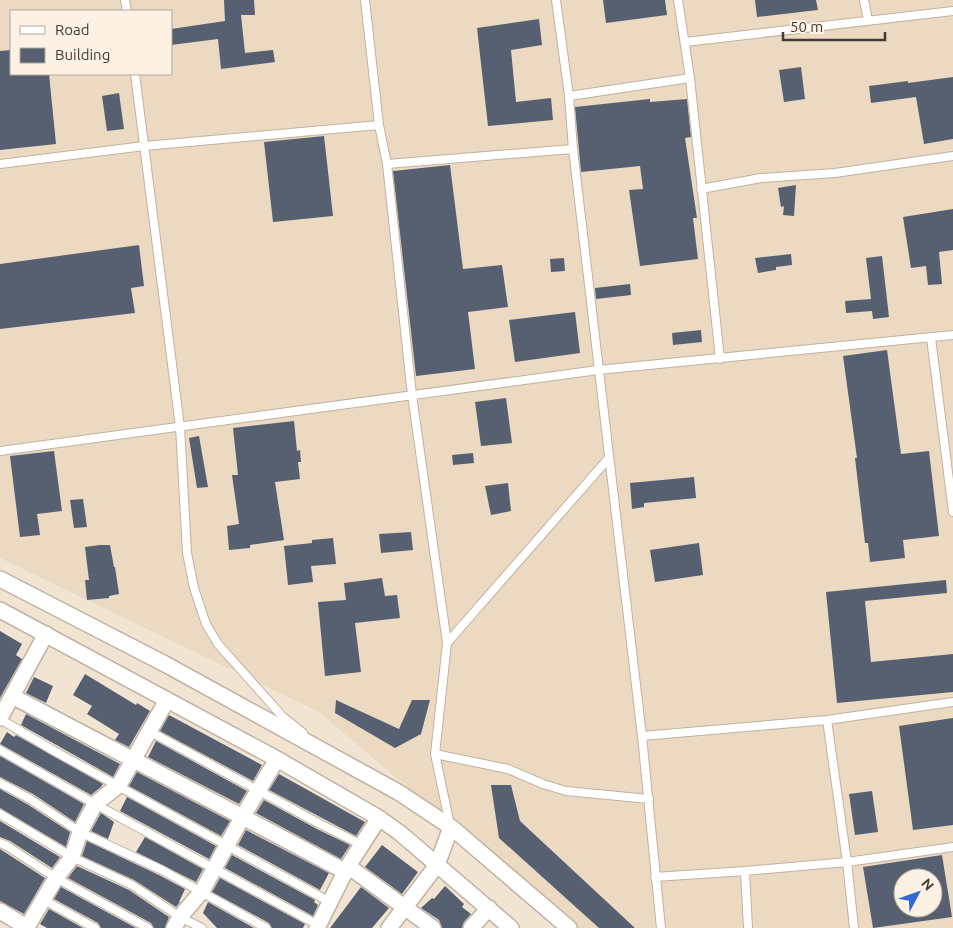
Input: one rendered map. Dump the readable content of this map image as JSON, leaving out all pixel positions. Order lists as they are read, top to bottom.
{
  "legend": ["Road", "Building"],
  "scale_bar": "50 m",
  "north": "top right"
}
